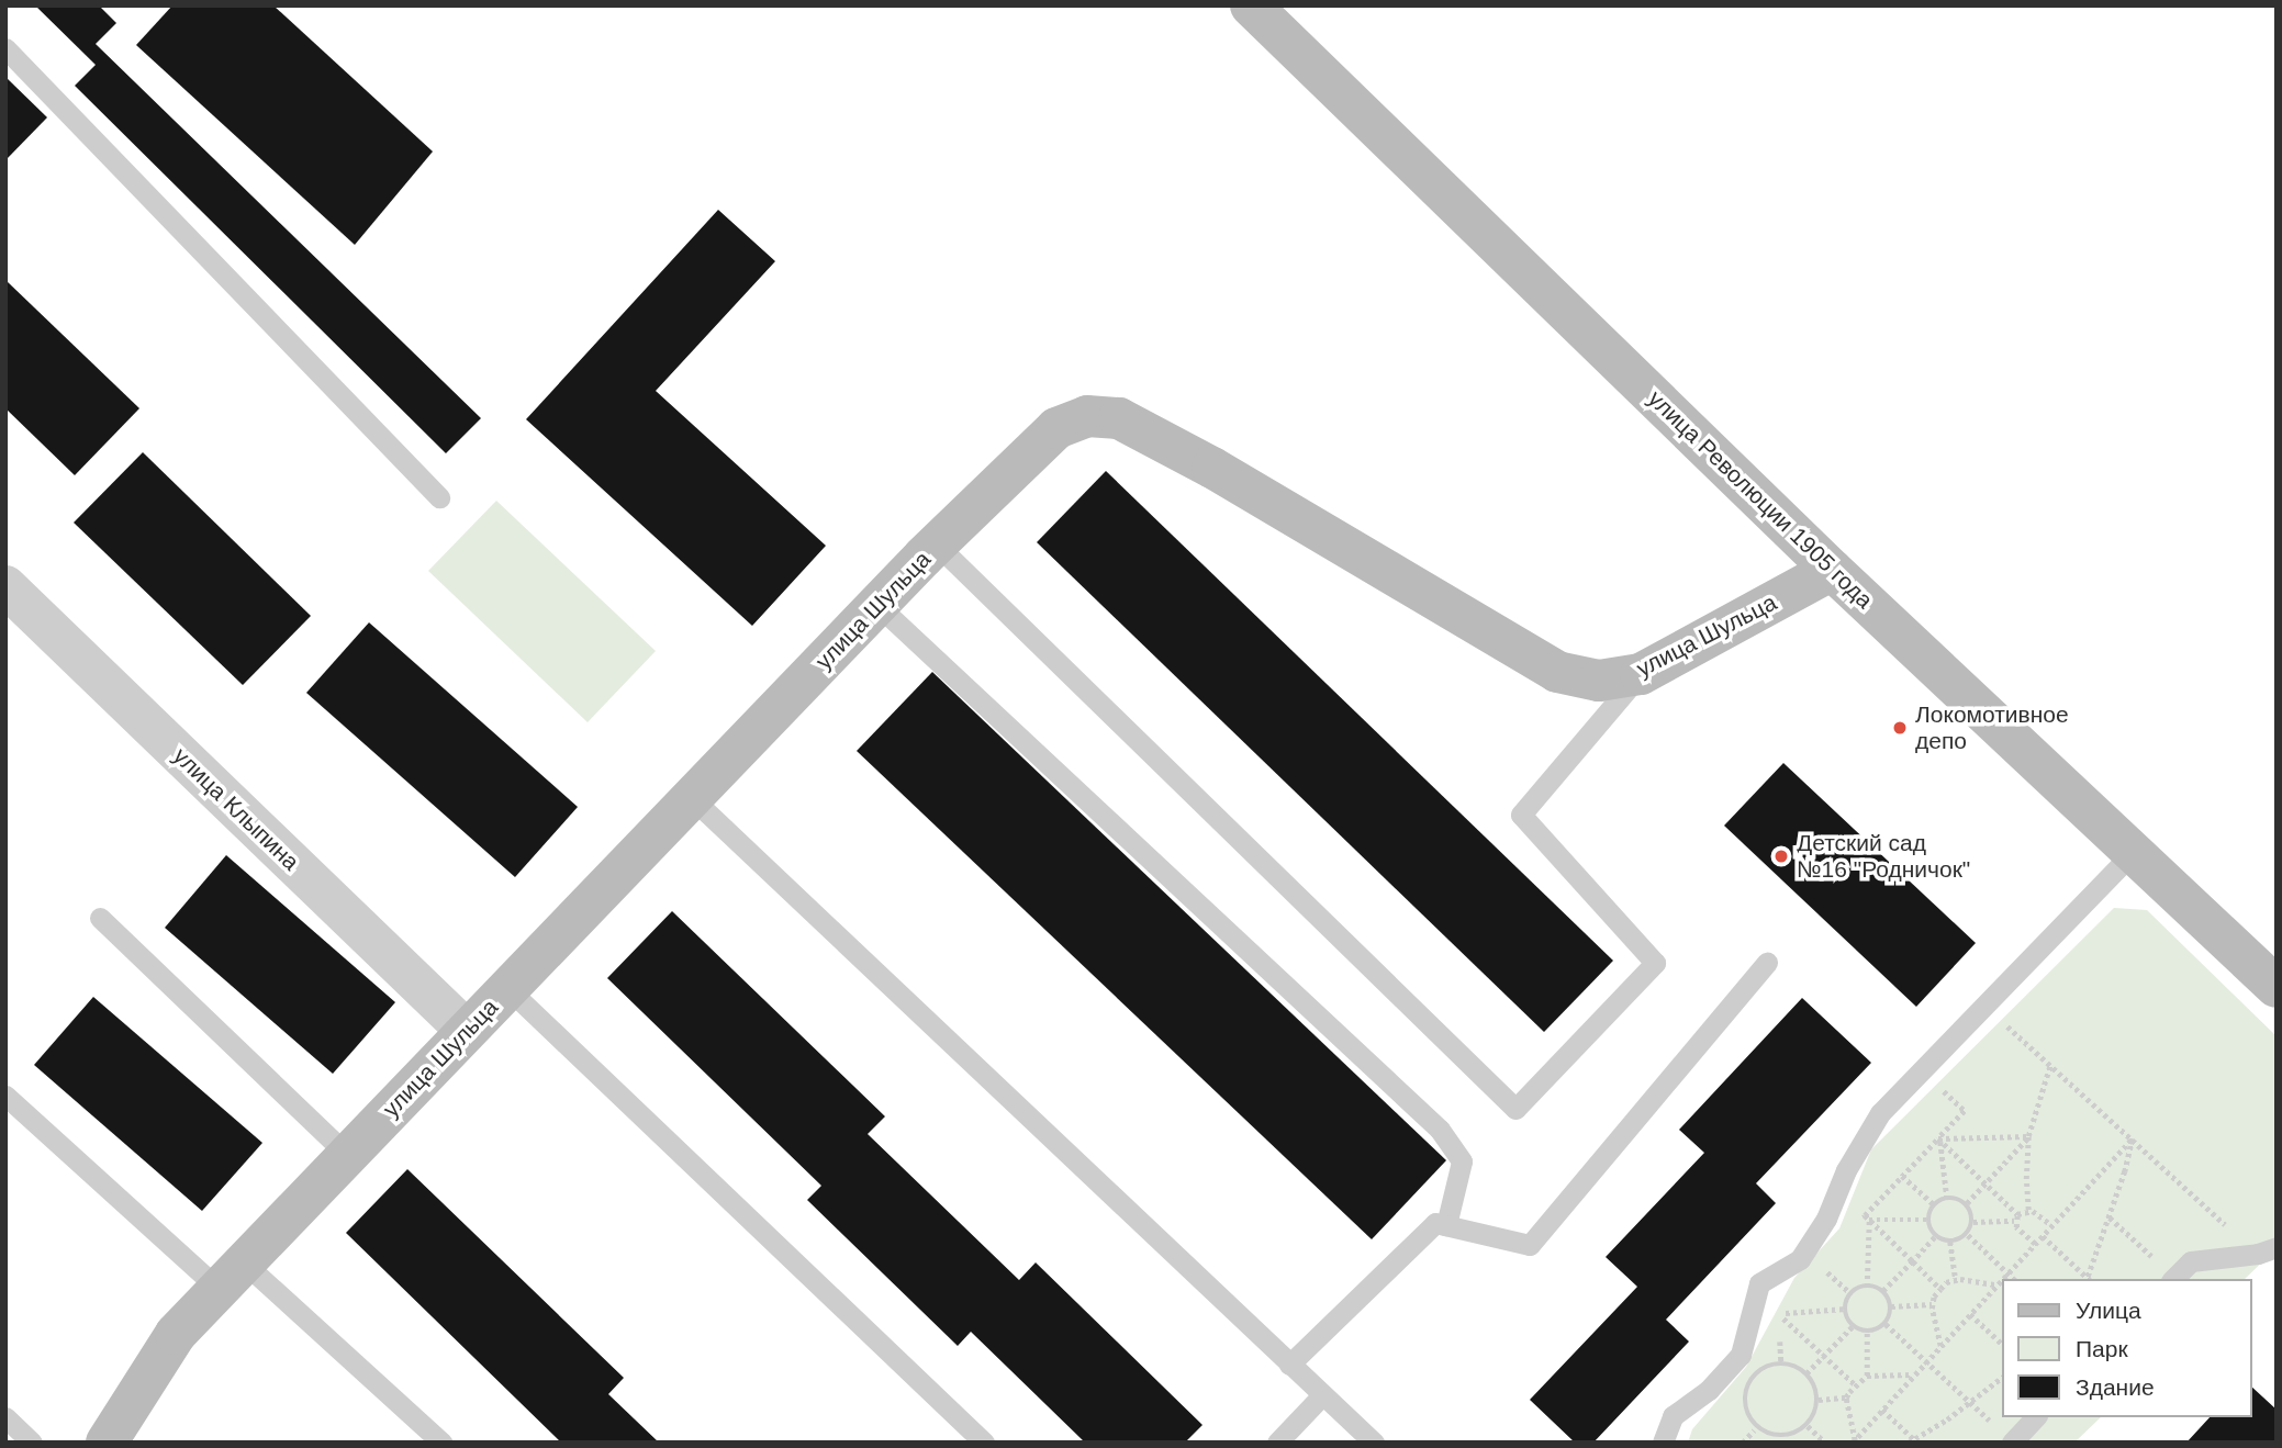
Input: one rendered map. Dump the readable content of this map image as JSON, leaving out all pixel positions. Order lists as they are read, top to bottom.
{
  "streets": {
    "street": ["улица Революции 1905 года", "улица Шульца", "улица Клыпина"]
  },
  "crossings": [
    ["улица Революции 1905 года", "улица Шульца"],
    ["улица Шульца", "улица Клыпина"]
  ],
  "places": ["Локомотивное депо", "Детский сад №16 \"Родничок\""],
  "legend": ["Улица", "Парк", "Здание"]
}
